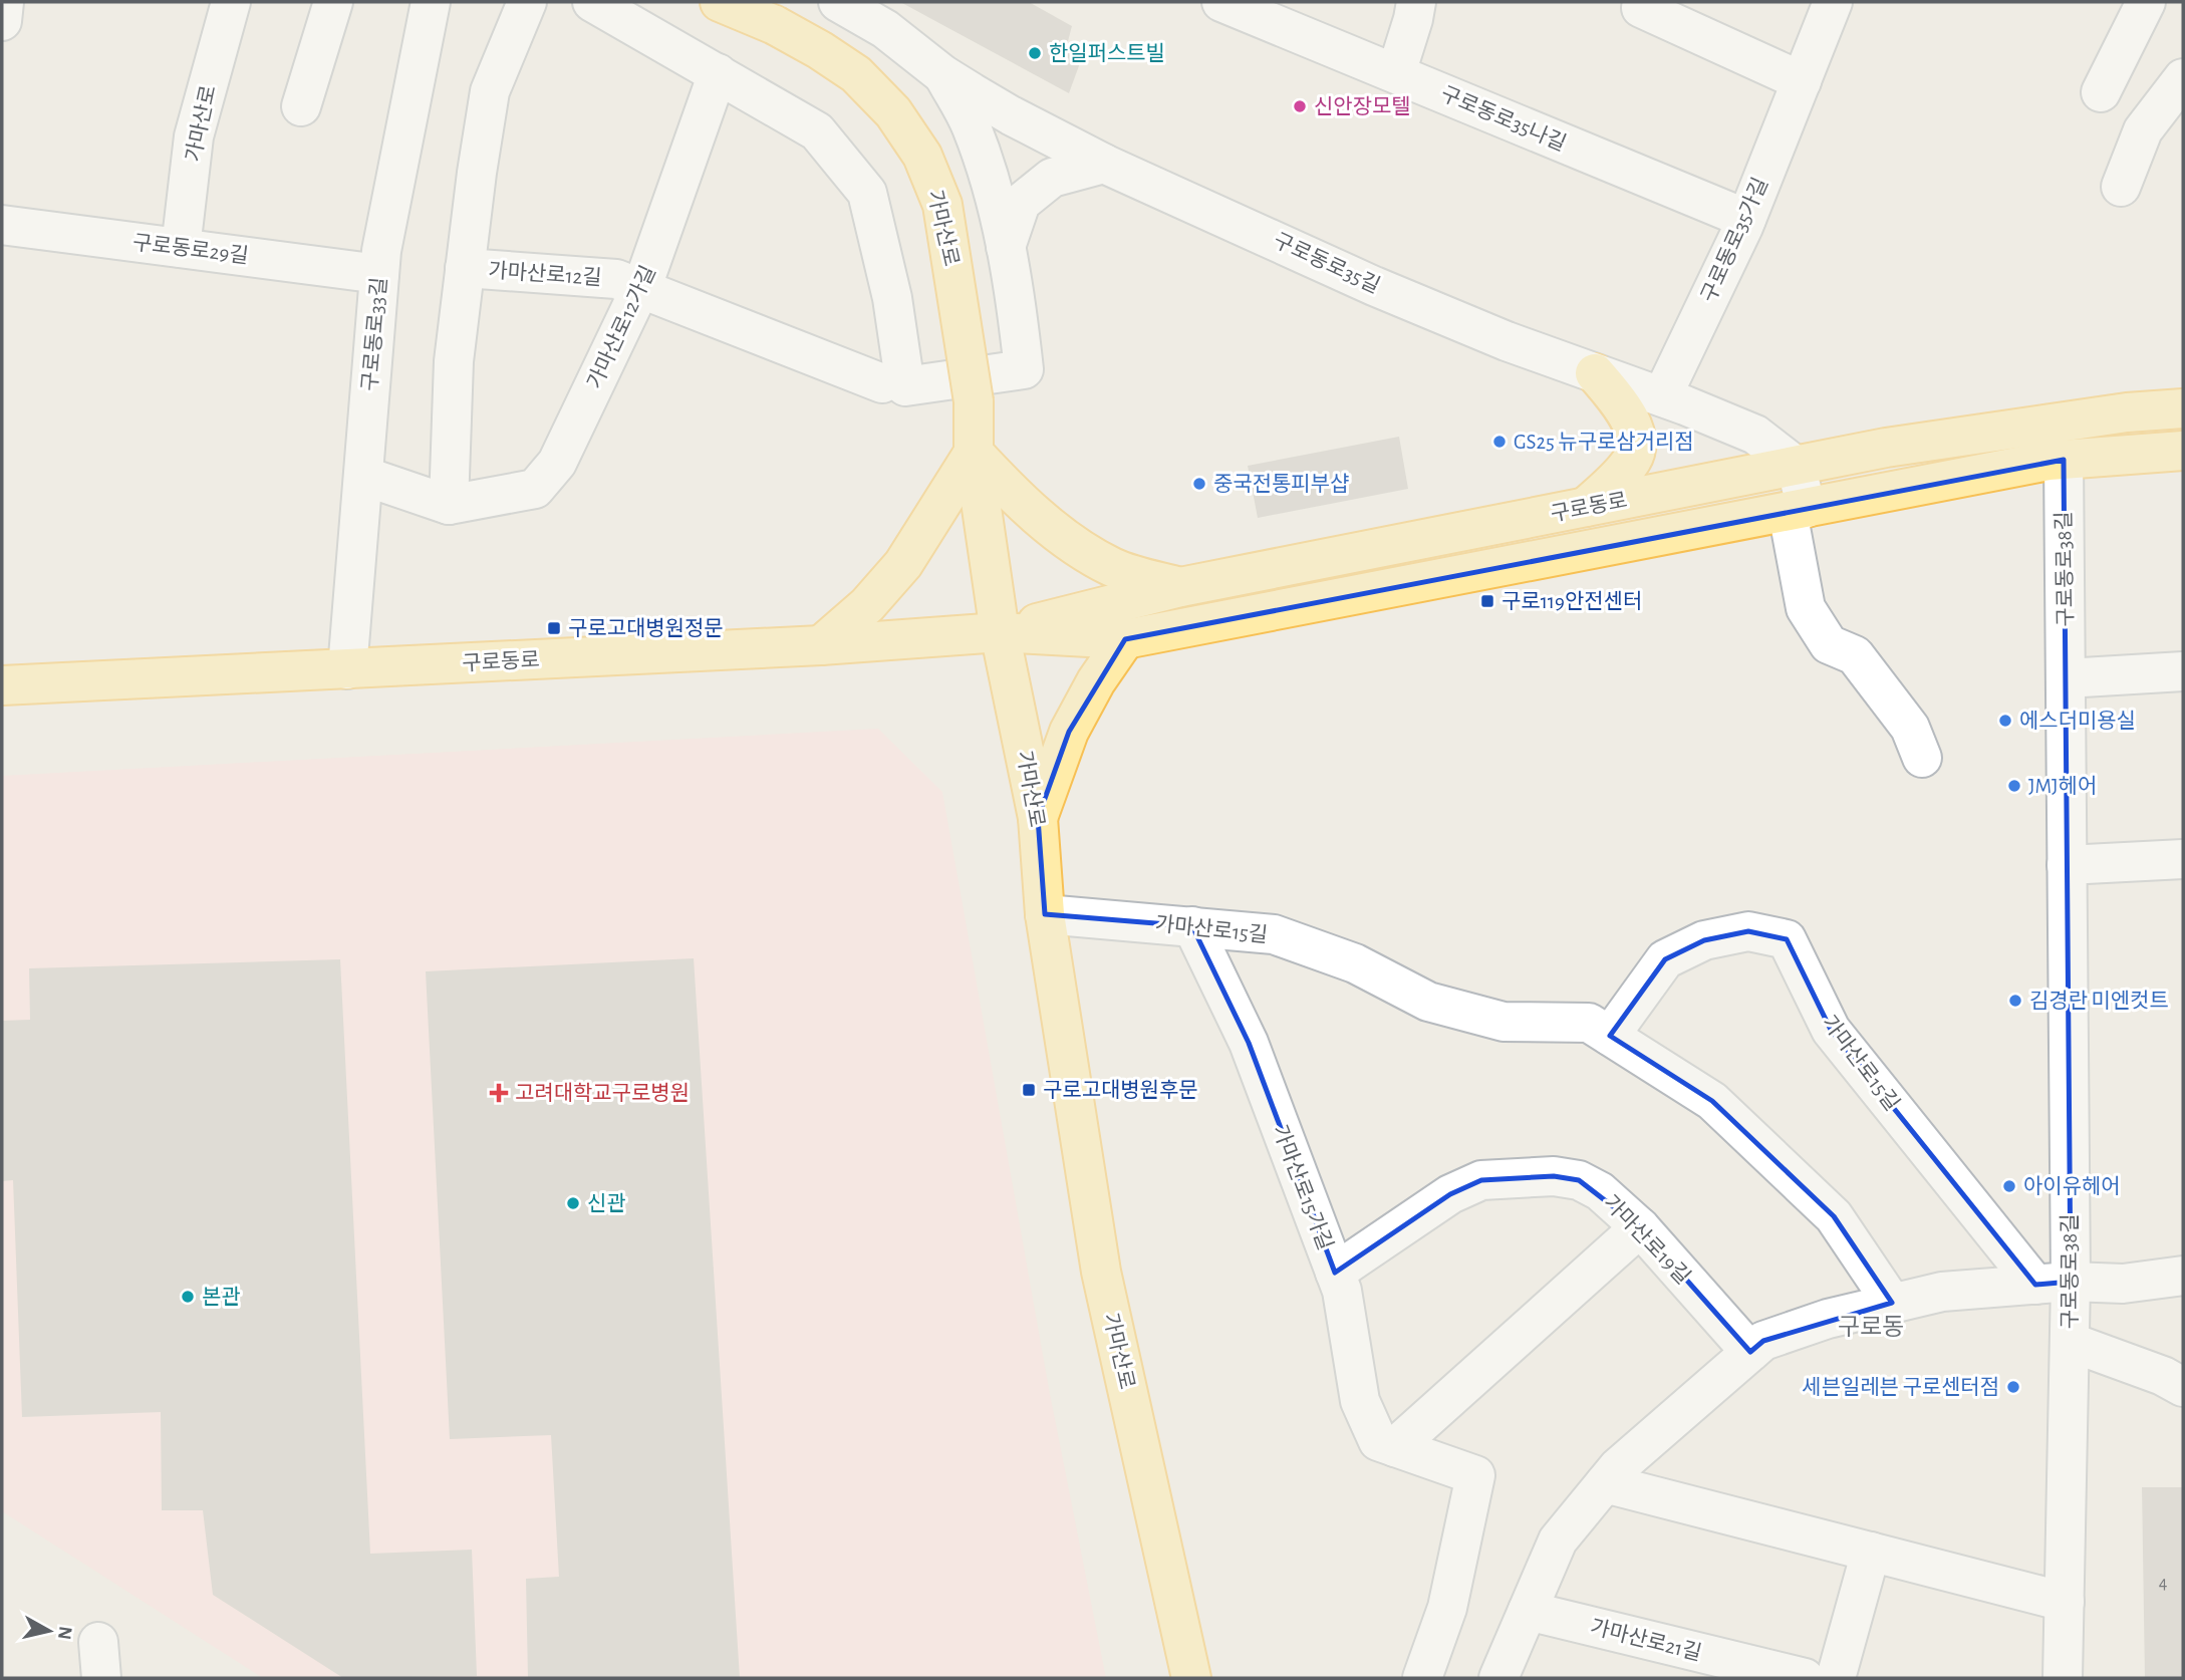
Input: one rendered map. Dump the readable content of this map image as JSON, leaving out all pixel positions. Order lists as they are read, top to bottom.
{
  "streets": {
    "main road": ["가마산로", "구로동로"],
    "street": [
      "구로동로35나길",
      "구로동로35가길",
      "구로동로29길",
      "구로동로35길",
      "가마산로12길",
      "가마산로12가길",
      "구로동로33길",
      "구로동로38길",
      "가마산로15길",
      "가마산로15가길",
      "가마산로19길",
      "가마산로21길"
    ]
  },
  "crossings": [
    ["구로동로35나길", "구로동로35가길"],
    ["가마산로", "구로동로29길"],
    ["가마산로", "구로동로"],
    ["가마산로", "가마산로15길"],
    ["구로동로35가길", "구로동로35길"],
    ["구로동로29길", "구로동로33길"],
    ["구로동로35길", "구로동로"],
    ["가마산로12길", "가마산로12가길"],
    ["가마산로12가길", "구로동로33길"],
    ["구로동로33길", "구로동로"],
    ["구로동로", "구로동로38길"],
    ["구로동로38길", "가마산로15길"],
    ["가마산로15길", "가마산로15가길"],
    ["가마산로15가길", "가마산로19길"]
  ],
  "districts": ["구로동"],
  "places": {
    "other": [
      "한일퍼스트빌",
      "신안장모텔",
      "GS25 뉴구로삼거리점",
      "중국전통피부샵",
      "에스더미용실",
      "JMJ헤어",
      "김경란 미엔컷트",
      "아이유헤어",
      "신관",
      "본관",
      "세븐일레븐 구로센터점"
    ],
    "transit": ["구로119안전센터", "구로고대병원정문", "구로고대병원후문"],
    "health": ["고려대학교구로병원"]
  },
  "house_numbers": ["4"],
  "north": "right"
}
